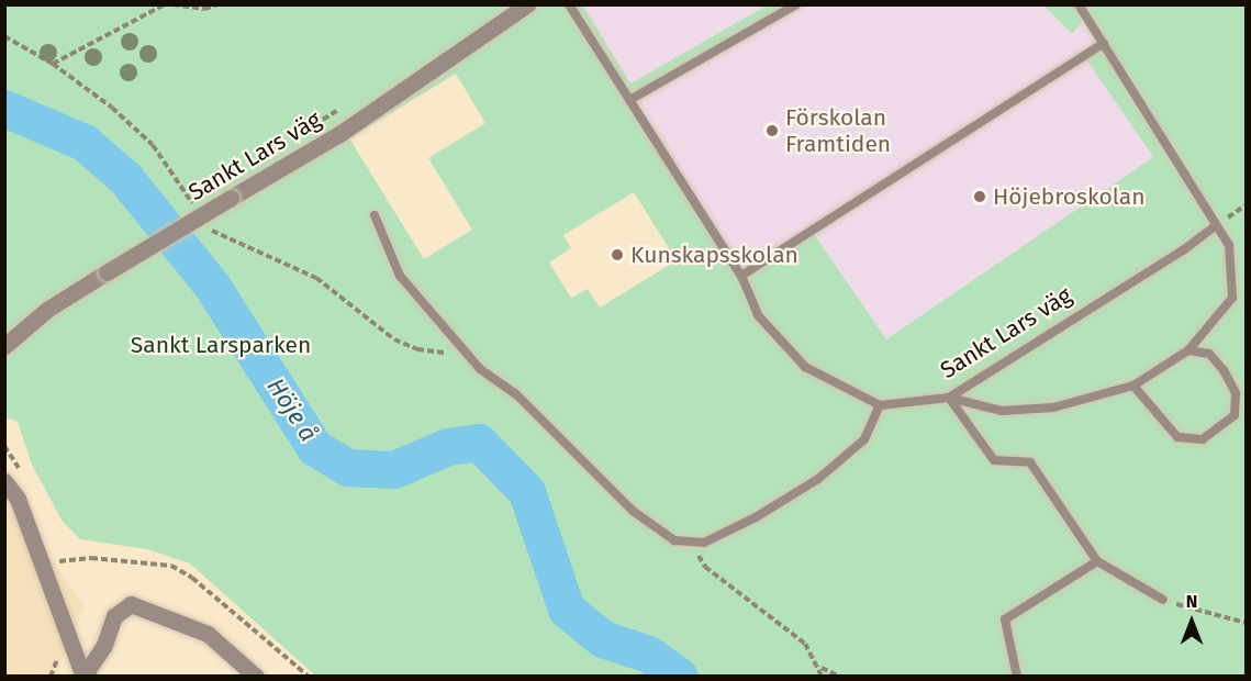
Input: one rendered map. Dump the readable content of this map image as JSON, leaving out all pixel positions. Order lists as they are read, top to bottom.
{
  "streets": {
    "street": ["Sankt Lars väg"]
  },
  "water": ["Höje å"],
  "parks": ["Sankt Larsparken"],
  "places": ["Förskolan Framtiden", "Höjebroskolan", "Kunskapsskolan"],
  "north": "top"
}
